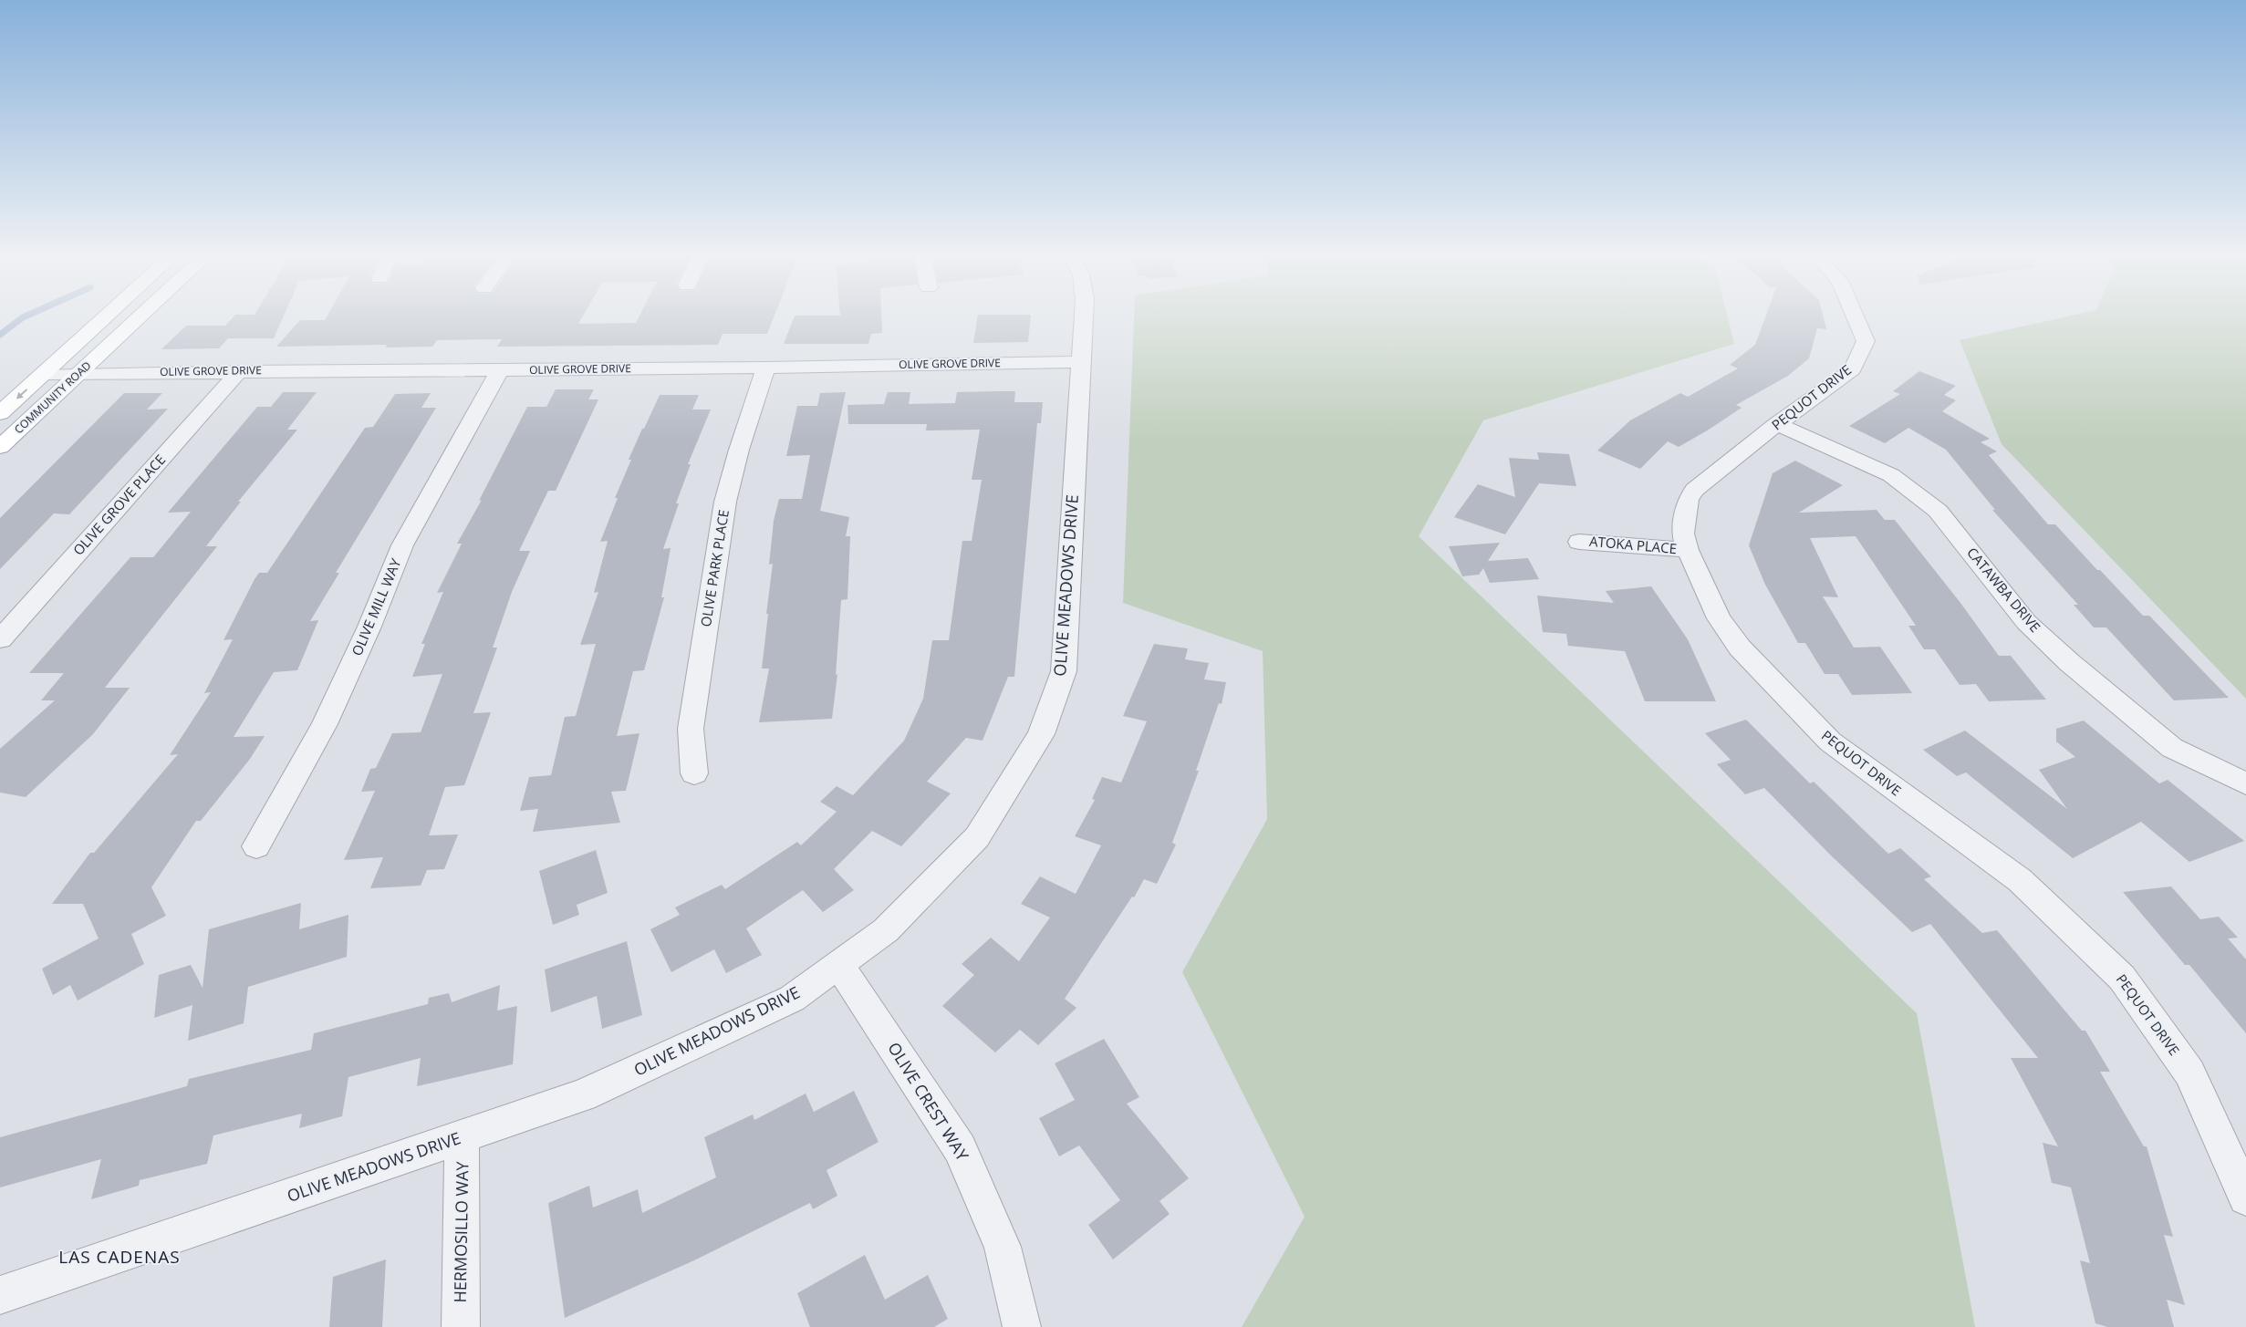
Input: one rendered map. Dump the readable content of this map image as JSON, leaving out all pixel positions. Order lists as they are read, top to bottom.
{
  "streets": {
    "main road": ["COMMUNITY ROAD"],
    "street": [
      "OLIVE GROVE DRIVE",
      "PEQUOT DRIVE",
      "OLIVE GROVE PLACE",
      "ATOKA PLACE",
      "OLIVE PARK PLACE",
      "OLIVE MEADOWS DRIVE",
      "CATAWBA DRIVE",
      "OLIVE MILL WAY",
      "OLIVE CREST WAY",
      "HERMOSILLO WAY"
    ]
  },
  "crossings": [
    ["OLIVE GROVE DRIVE", "COMMUNITY ROAD"],
    ["OLIVE GROVE DRIVE", "OLIVE GROVE PLACE"],
    ["OLIVE GROVE DRIVE", "OLIVE PARK PLACE"],
    ["OLIVE GROVE DRIVE", "OLIVE MEADOWS DRIVE"],
    ["OLIVE GROVE DRIVE", "OLIVE MILL WAY"],
    ["PEQUOT DRIVE", "ATOKA PLACE"],
    ["PEQUOT DRIVE", "CATAWBA DRIVE"],
    ["OLIVE MEADOWS DRIVE", "OLIVE CREST WAY"],
    ["OLIVE MEADOWS DRIVE", "HERMOSILLO WAY"]
  ],
  "districts": ["LAS CADENAS"]
}
